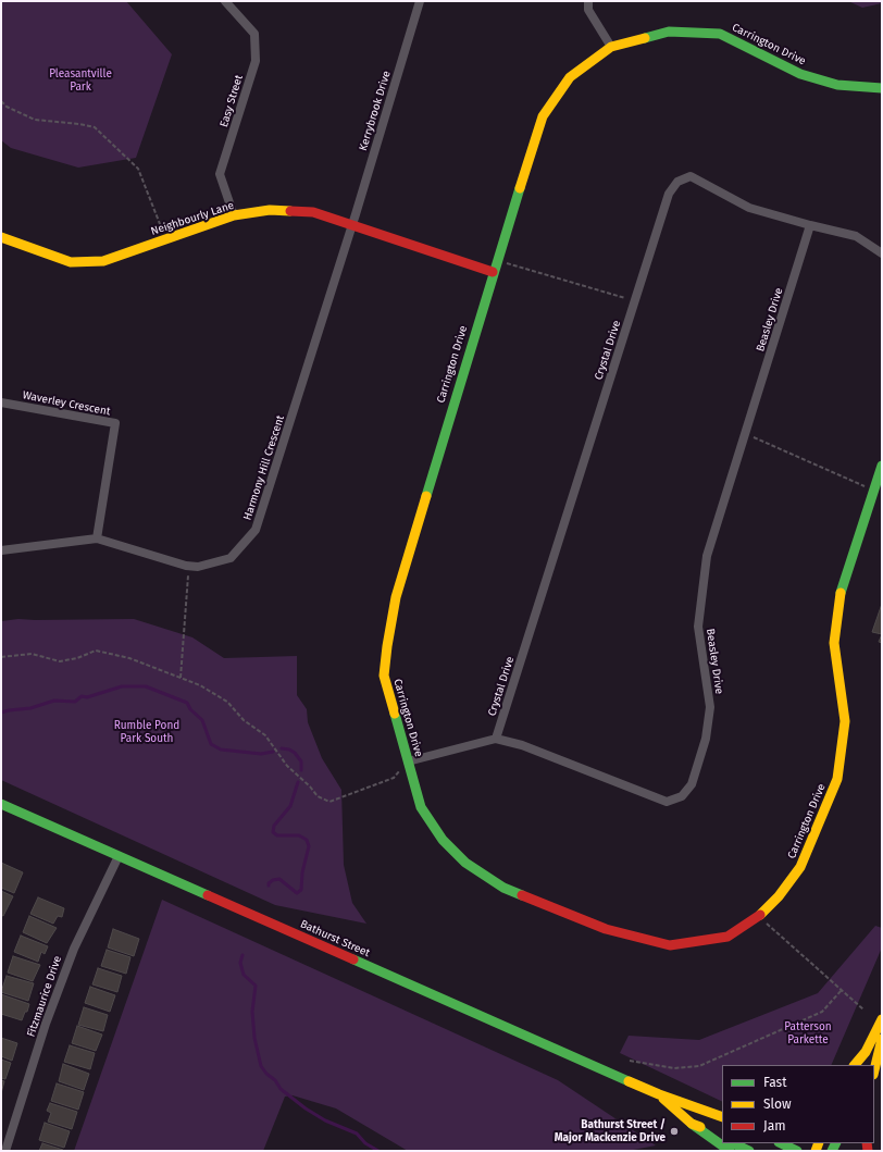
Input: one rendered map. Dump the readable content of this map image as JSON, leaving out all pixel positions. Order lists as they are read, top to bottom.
{
  "streets": {
    "street": [
      "Carrington Drive",
      "Easy Street",
      "Kerrybrook Drive",
      "Neighbourly Lane",
      "Beasley Drive",
      "Crystal Drive",
      "Waverley Crescent",
      "Harmony Hill Crescent",
      "Bathurst Street",
      "Fitzmaurice Drive"
    ]
  },
  "crossings": [
    ["Carrington Drive", "Neighbourly Lane"],
    ["Carrington Drive", "Beasley Drive"],
    ["Easy Street", "Neighbourly Lane"],
    ["Kerrybrook Drive", "Neighbourly Lane"],
    ["Kerrybrook Drive", "Harmony Hill Crescent"],
    ["Neighbourly Lane", "Harmony Hill Crescent"],
    ["Beasley Drive", "Crystal Drive"],
    ["Waverley Crescent", "Harmony Hill Crescent"],
    ["Bathurst Street", "Fitzmaurice Drive"]
  ],
  "parks": ["Pleasantville Park", "Rumble Pond Park South", "Patterson Parkette"],
  "places": ["Bathurst Street / Major Mackenzie Drive"],
  "legend": ["Fast", "Slow", "Jam"]
}
